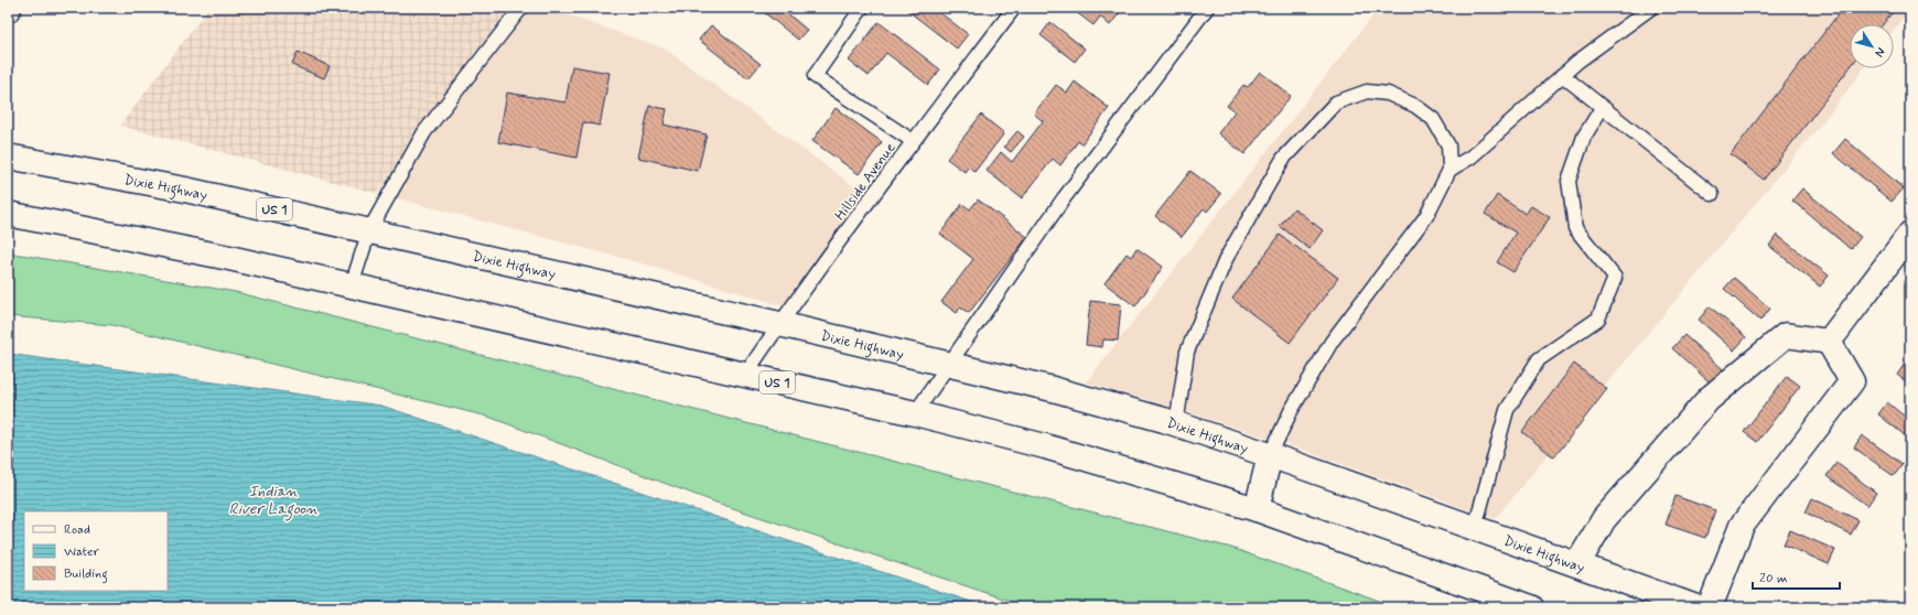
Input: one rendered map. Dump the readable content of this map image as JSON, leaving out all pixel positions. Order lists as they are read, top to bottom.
{
  "streets": {
    "main road": ["Dixie Highway", "US 1"],
    "lane": ["Hillside Avenue"]
  },
  "crossings": [
    ["Hillside Avenue", "Dixie Highway"],
    ["Hillside Avenue", "US 1"]
  ],
  "water": ["Indian River Lagoon"],
  "legend": ["Road", "Water", "Building"],
  "scale_bar": "20 m",
  "north": "bottom right"
}
